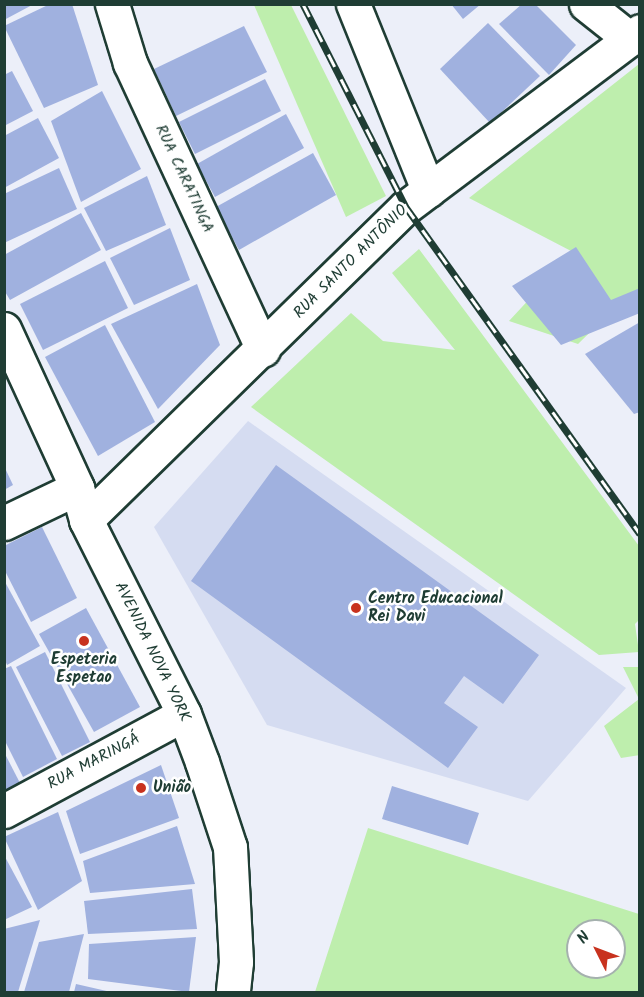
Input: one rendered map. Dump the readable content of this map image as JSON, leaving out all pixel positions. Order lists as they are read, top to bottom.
{
  "streets": {
    "street": [
      "RUA CARATINGA",
      "RUA SANTO ANTÔNIO",
      "AVENIDA NOVA YORK",
      "RUA MARINGÁ"
    ]
  },
  "crossings": [
    ["RUA CARATINGA", "RUA SANTO ANTÔNIO"],
    ["RUA SANTO ANTÔNIO", "AVENIDA NOVA YORK"],
    ["AVENIDA NOVA YORK", "RUA MARINGÁ"]
  ],
  "places": ["Centro Educacional Rei Davi", "Espeteria Espetao", "União"],
  "north": "top left"
}
